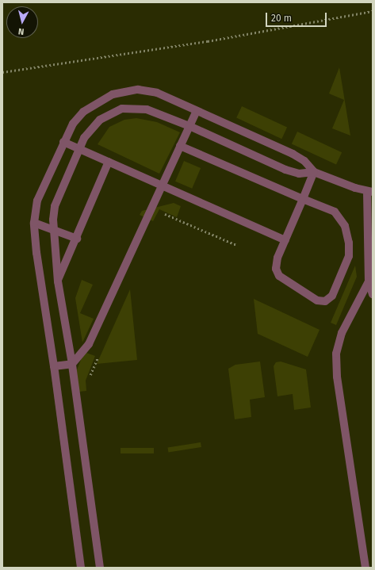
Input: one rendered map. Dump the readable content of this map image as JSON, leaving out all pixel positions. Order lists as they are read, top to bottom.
{
  "scale_bar": "20 m",
  "north": "bottom"
}
